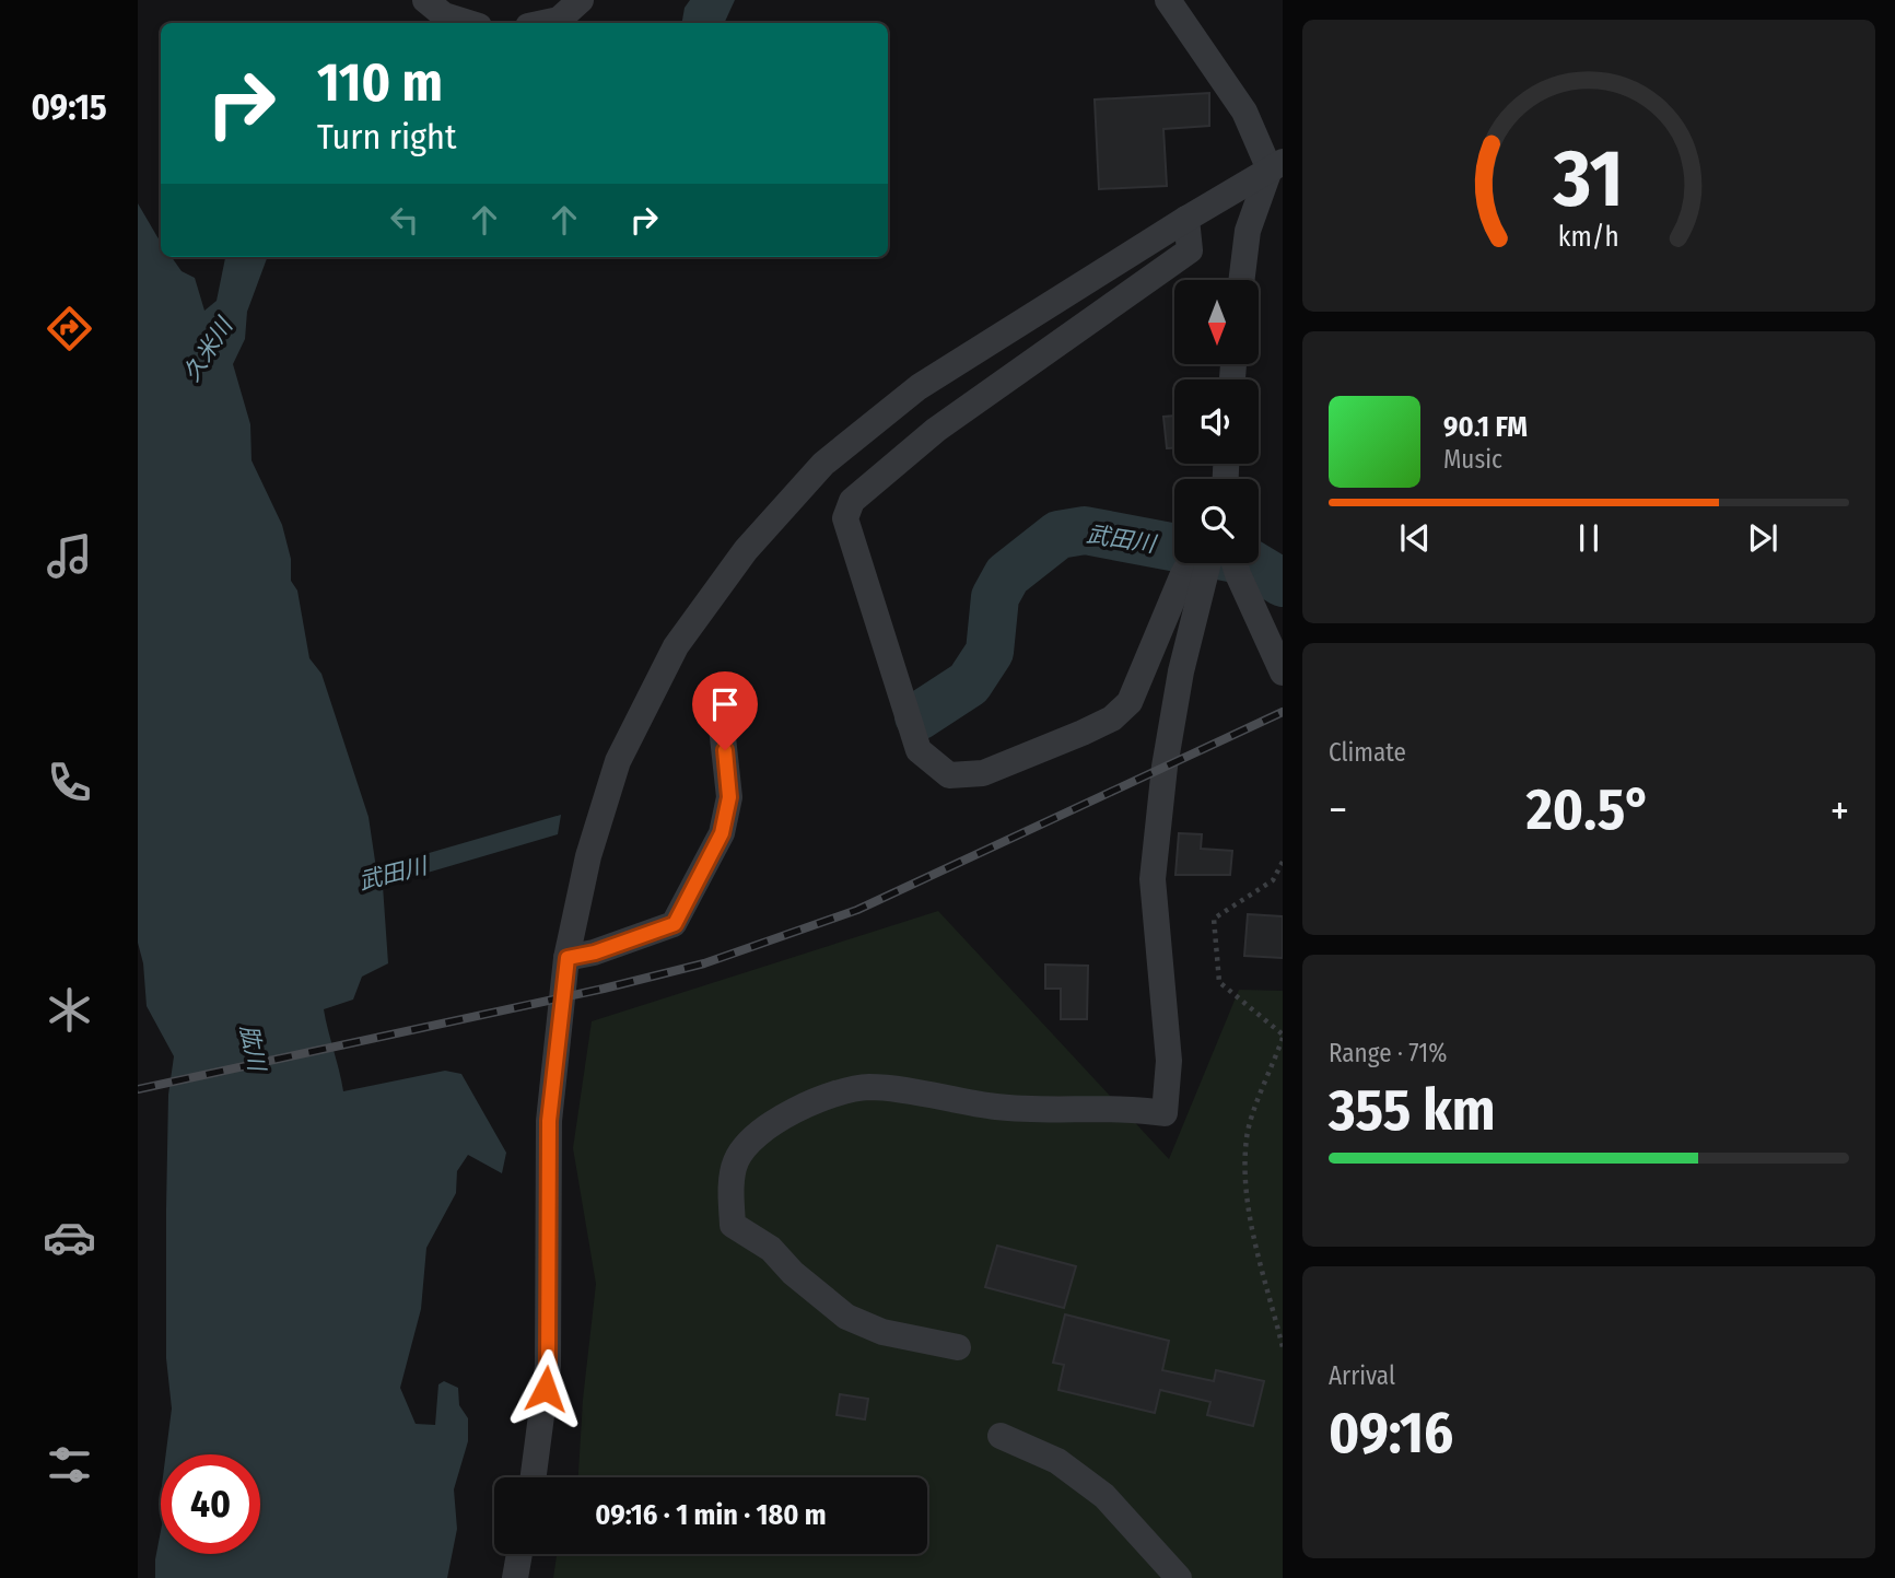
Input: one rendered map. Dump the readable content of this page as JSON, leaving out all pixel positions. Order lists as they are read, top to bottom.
{
  "water": ["久米川", "武田川", "肱川"],
  "north": "bottom",
  "page": {
    "tabs": "09:15",
    "turn": ["110 m", "Turn right"],
    "song": ["90.1 FM", "Music"],
    "tile": [
      "Climate",
      ["Range · 71%", "355 km"],
      ["Arrival", "09:16"]
    ],
    "heat": ["−", "20.5°", "+"],
    "limit": "40",
    "trip": "09:16 · 1 min · 180 m",
    "gauge": ["31", "km/h"]
  }
}
